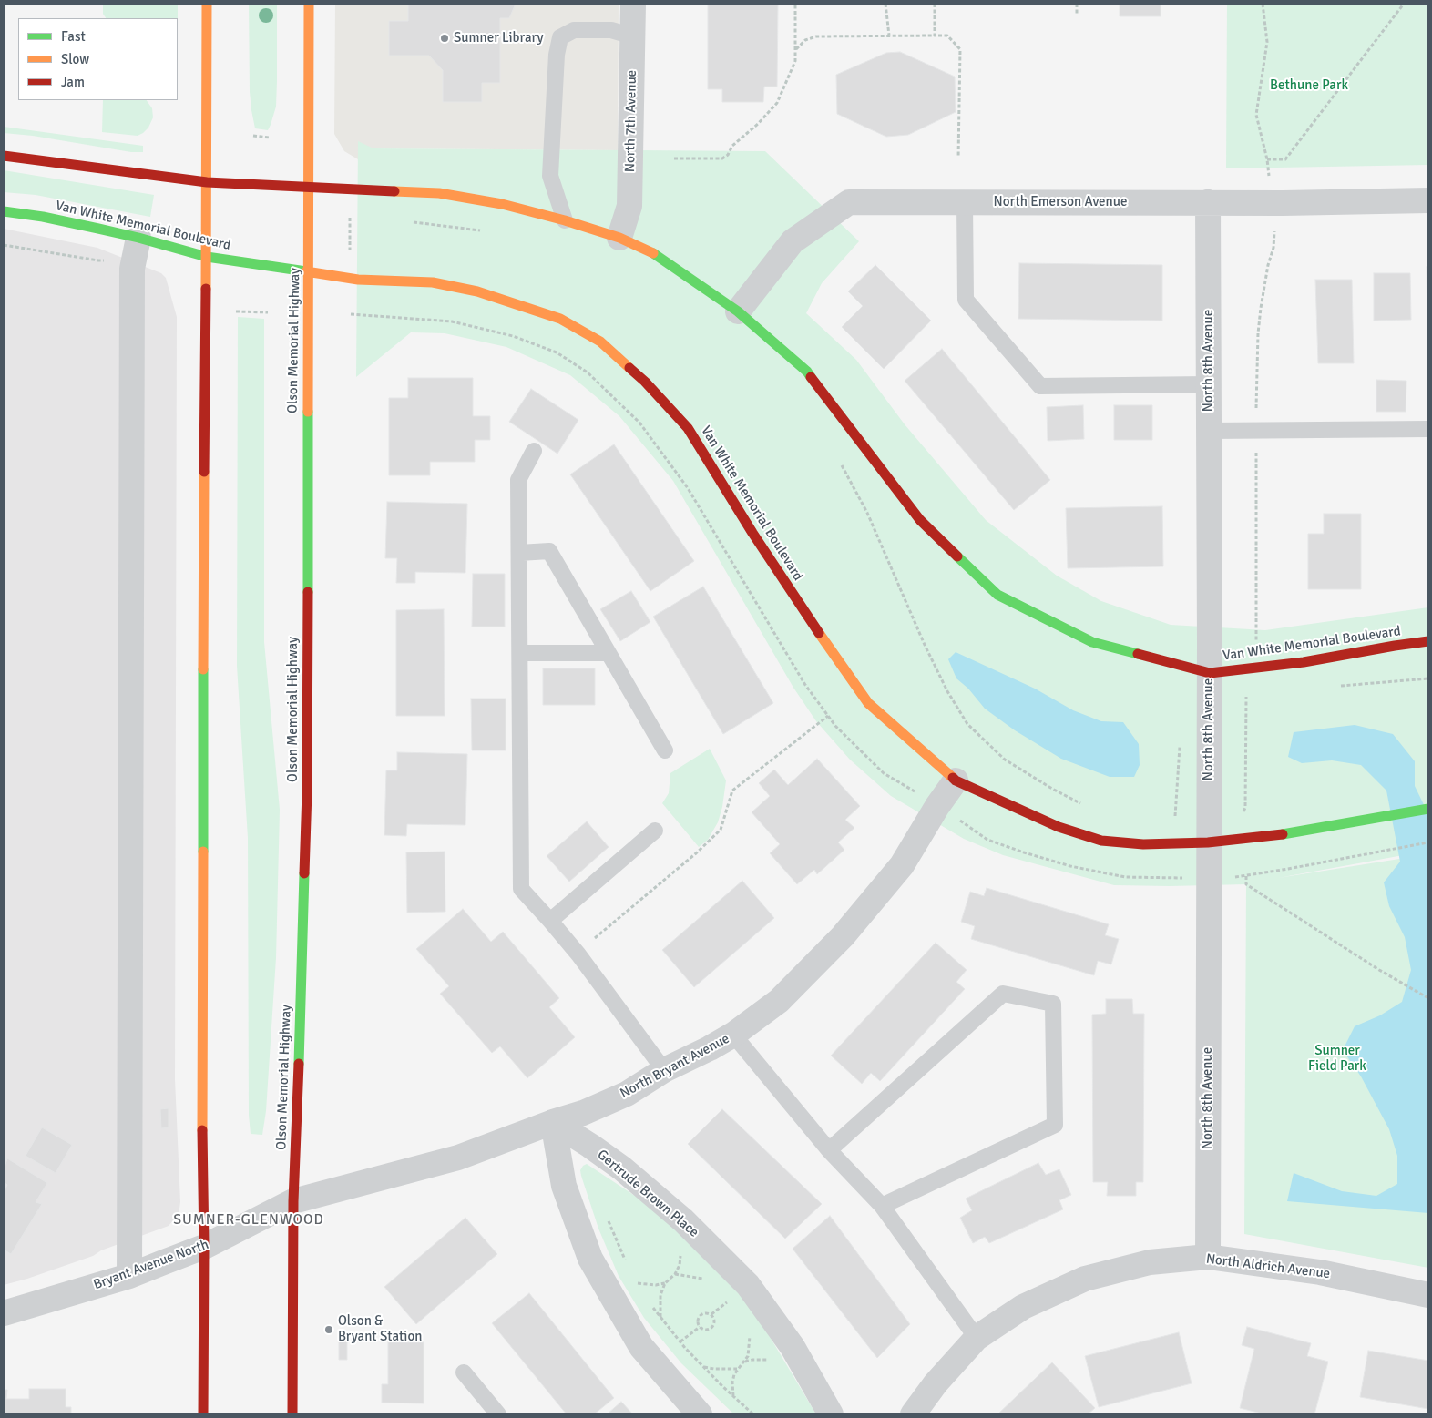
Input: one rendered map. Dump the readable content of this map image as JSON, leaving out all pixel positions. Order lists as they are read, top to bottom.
{
  "streets": {
    "street": [
      "North 7th Avenue",
      "North Emerson Avenue",
      "Van White Memorial Boulevard",
      "Olson Memorial Highway",
      "North 8th Avenue",
      "North Bryant Avenue",
      "Gertrude Brown Place",
      "Bryant Avenue North",
      "North Aldrich Avenue"
    ]
  },
  "crossings": [
    ["North 7th Avenue", "Van White Memorial Boulevard"],
    ["North Emerson Avenue", "Van White Memorial Boulevard"],
    ["North Emerson Avenue", "North 8th Avenue"],
    ["Van White Memorial Boulevard", "Olson Memorial Highway"],
    ["Van White Memorial Boulevard", "North 8th Avenue"],
    ["Van White Memorial Boulevard", "North Bryant Avenue"],
    ["Olson Memorial Highway", "North Bryant Avenue"],
    ["Olson Memorial Highway", "Bryant Avenue North"],
    ["North 8th Avenue", "North Aldrich Avenue"],
    ["North Bryant Avenue", "Gertrude Brown Place"],
    ["North Bryant Avenue", "Bryant Avenue North"]
  ],
  "districts": ["SUMNER-GLENWOOD"],
  "parks": ["Bethune Park", "Sumner Field Park"],
  "places": ["Sumner Library", "Olson & Bryant Station"],
  "legend": ["Fast", "Slow", "Jam"]
}
